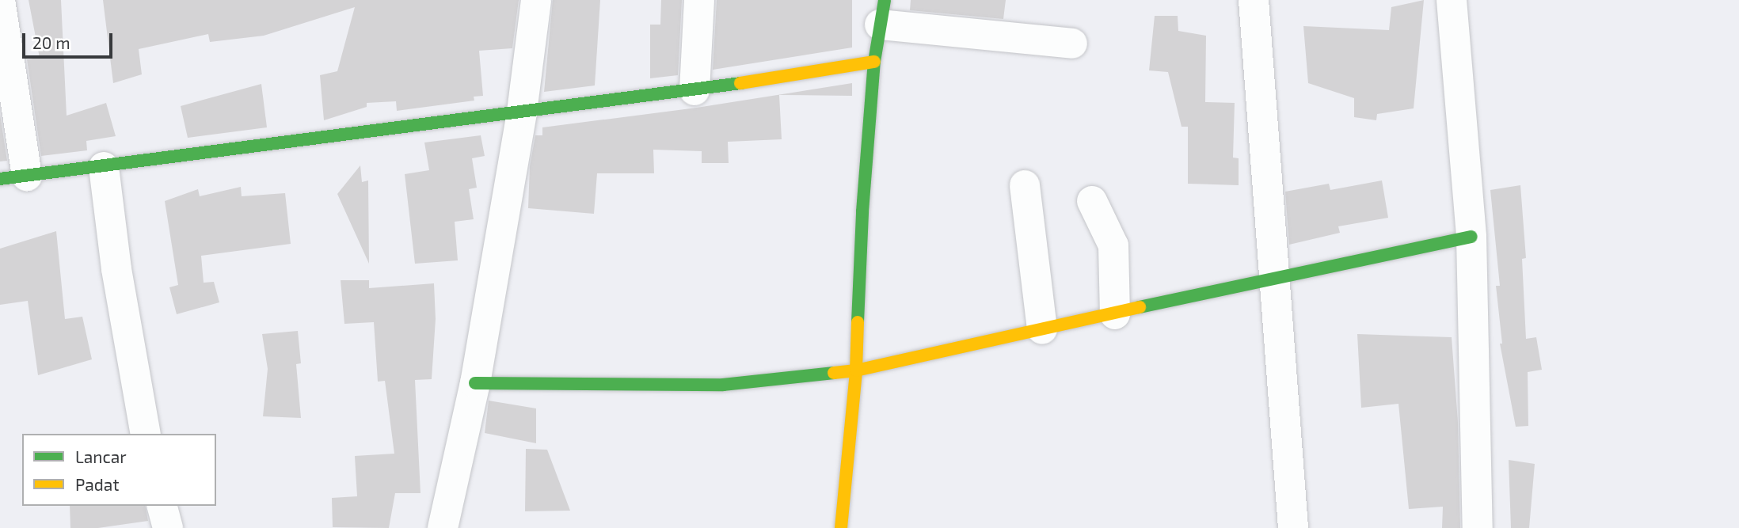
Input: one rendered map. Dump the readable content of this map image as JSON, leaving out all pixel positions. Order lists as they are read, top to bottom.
{
  "legend": ["Lancar", "Padat"],
  "scale_bar": "20 m"
}
